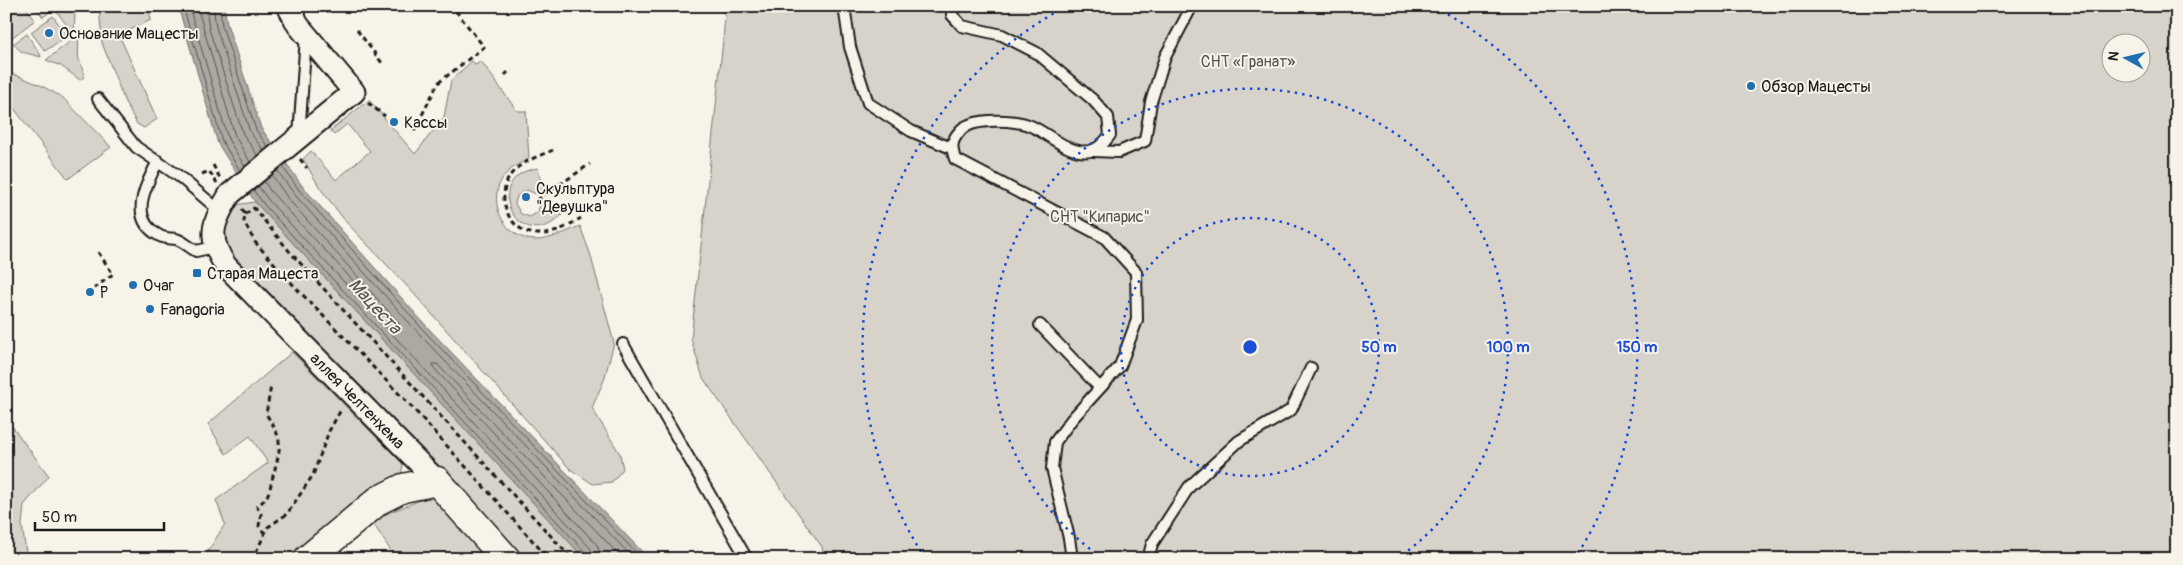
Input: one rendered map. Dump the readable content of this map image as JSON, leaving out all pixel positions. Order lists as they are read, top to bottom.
{
  "streets": {
    "main road": ["аллея Челтенхема"]
  },
  "water": ["Мацеста"],
  "parks": ["СНТ «Гранат»", "СНТ \"Кипарис\""],
  "places": {
    "other": [
      "Основание Мацесты",
      "Обзор Мацесты",
      "Кассы",
      "Скульптура \"Девушка\"",
      "Очаг",
      "Р",
      "Fanagoria"
    ],
    "transit": ["Старая Мацеста"]
  },
  "scale_bar": "50 m",
  "north": "left",
  "rings": ["50 m", "100 m", "150 m"]
}
